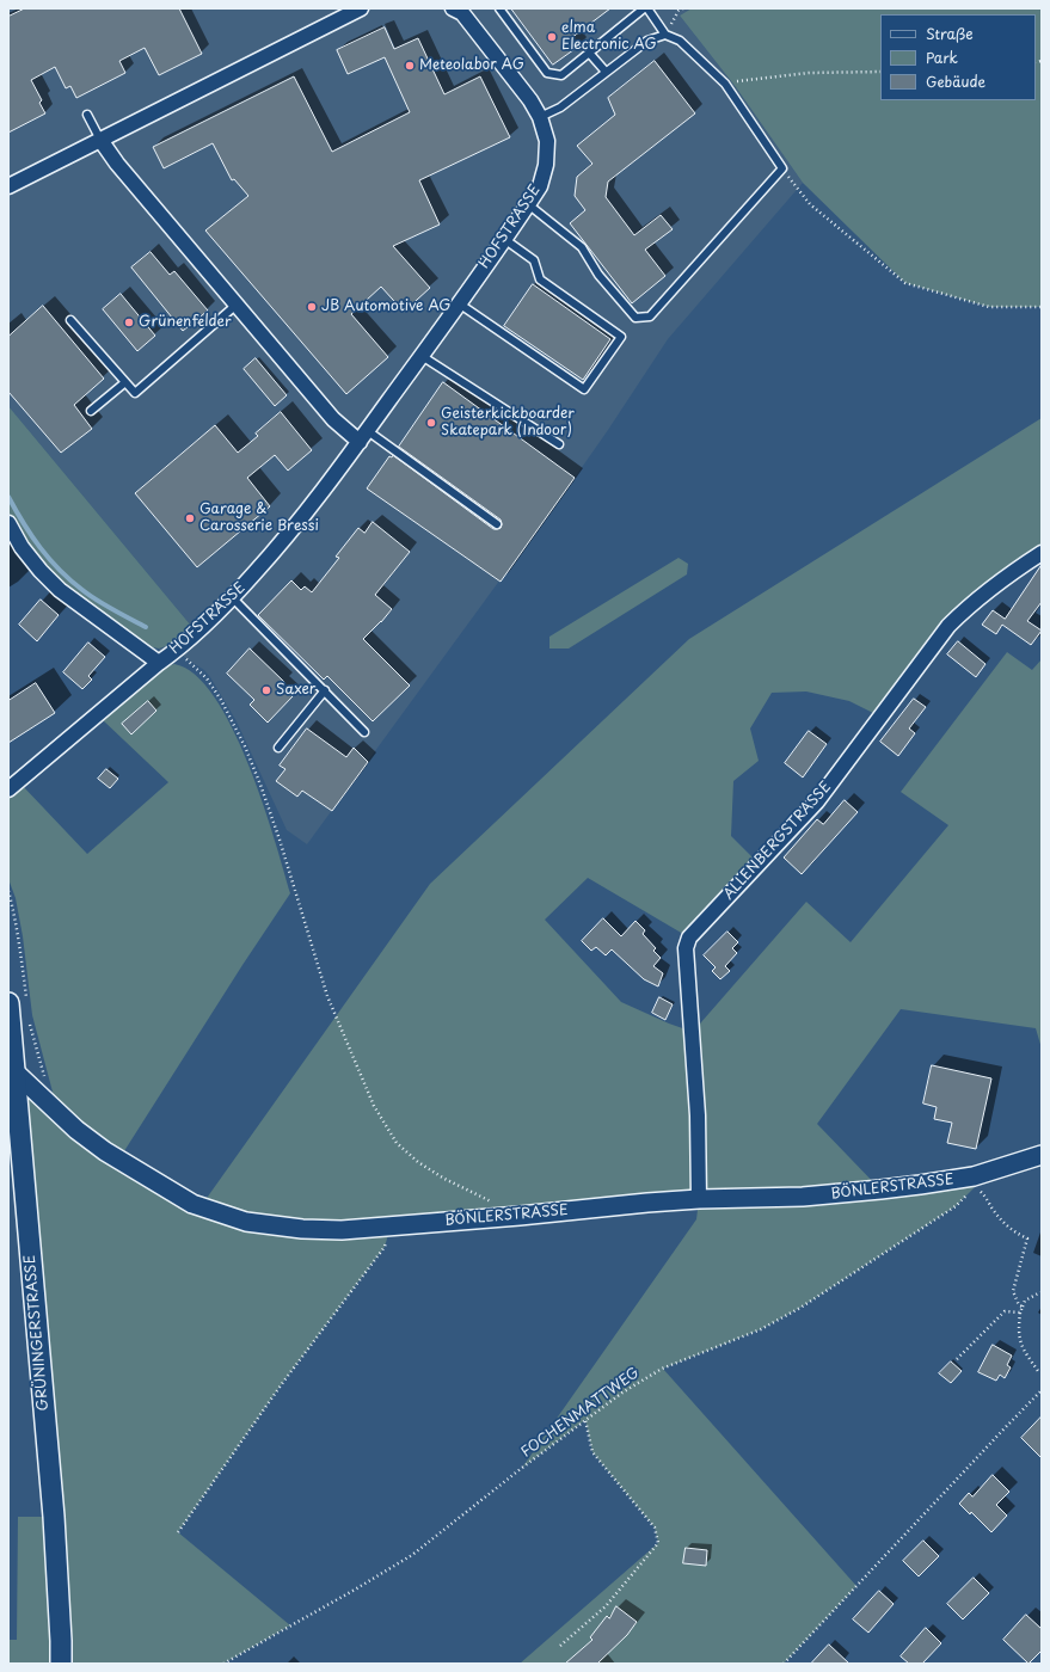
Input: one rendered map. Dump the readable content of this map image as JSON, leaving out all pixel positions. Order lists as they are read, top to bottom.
{
  "streets": {
    "main road": ["GRÜNINGERSTRASSE"],
    "street": ["HOFSTRASSE", "ALLENBERGSTRASSE", "BÖNLERSTRASSE"],
    "path": ["FOCHENMATTWEG"]
  },
  "crossings": [
    ["ALLENBERGSTRASSE", "BÖNLERSTRASSE"],
    ["BÖNLERSTRASSE", "GRÜNINGERSTRASSE"],
    ["BÖNLERSTRASSE", "FOCHENMATTWEG"]
  ],
  "places": [
    "elma Electronic AG",
    "Meteolabor AG",
    "JB Automotive AG",
    "Grünenfelder",
    "Geisterkickboarder Skatepark (Indoor)",
    "Garage & Carosserie Bressi",
    "Saxer"
  ],
  "legend": ["Straße", "Park", "Gebäude"]
}
